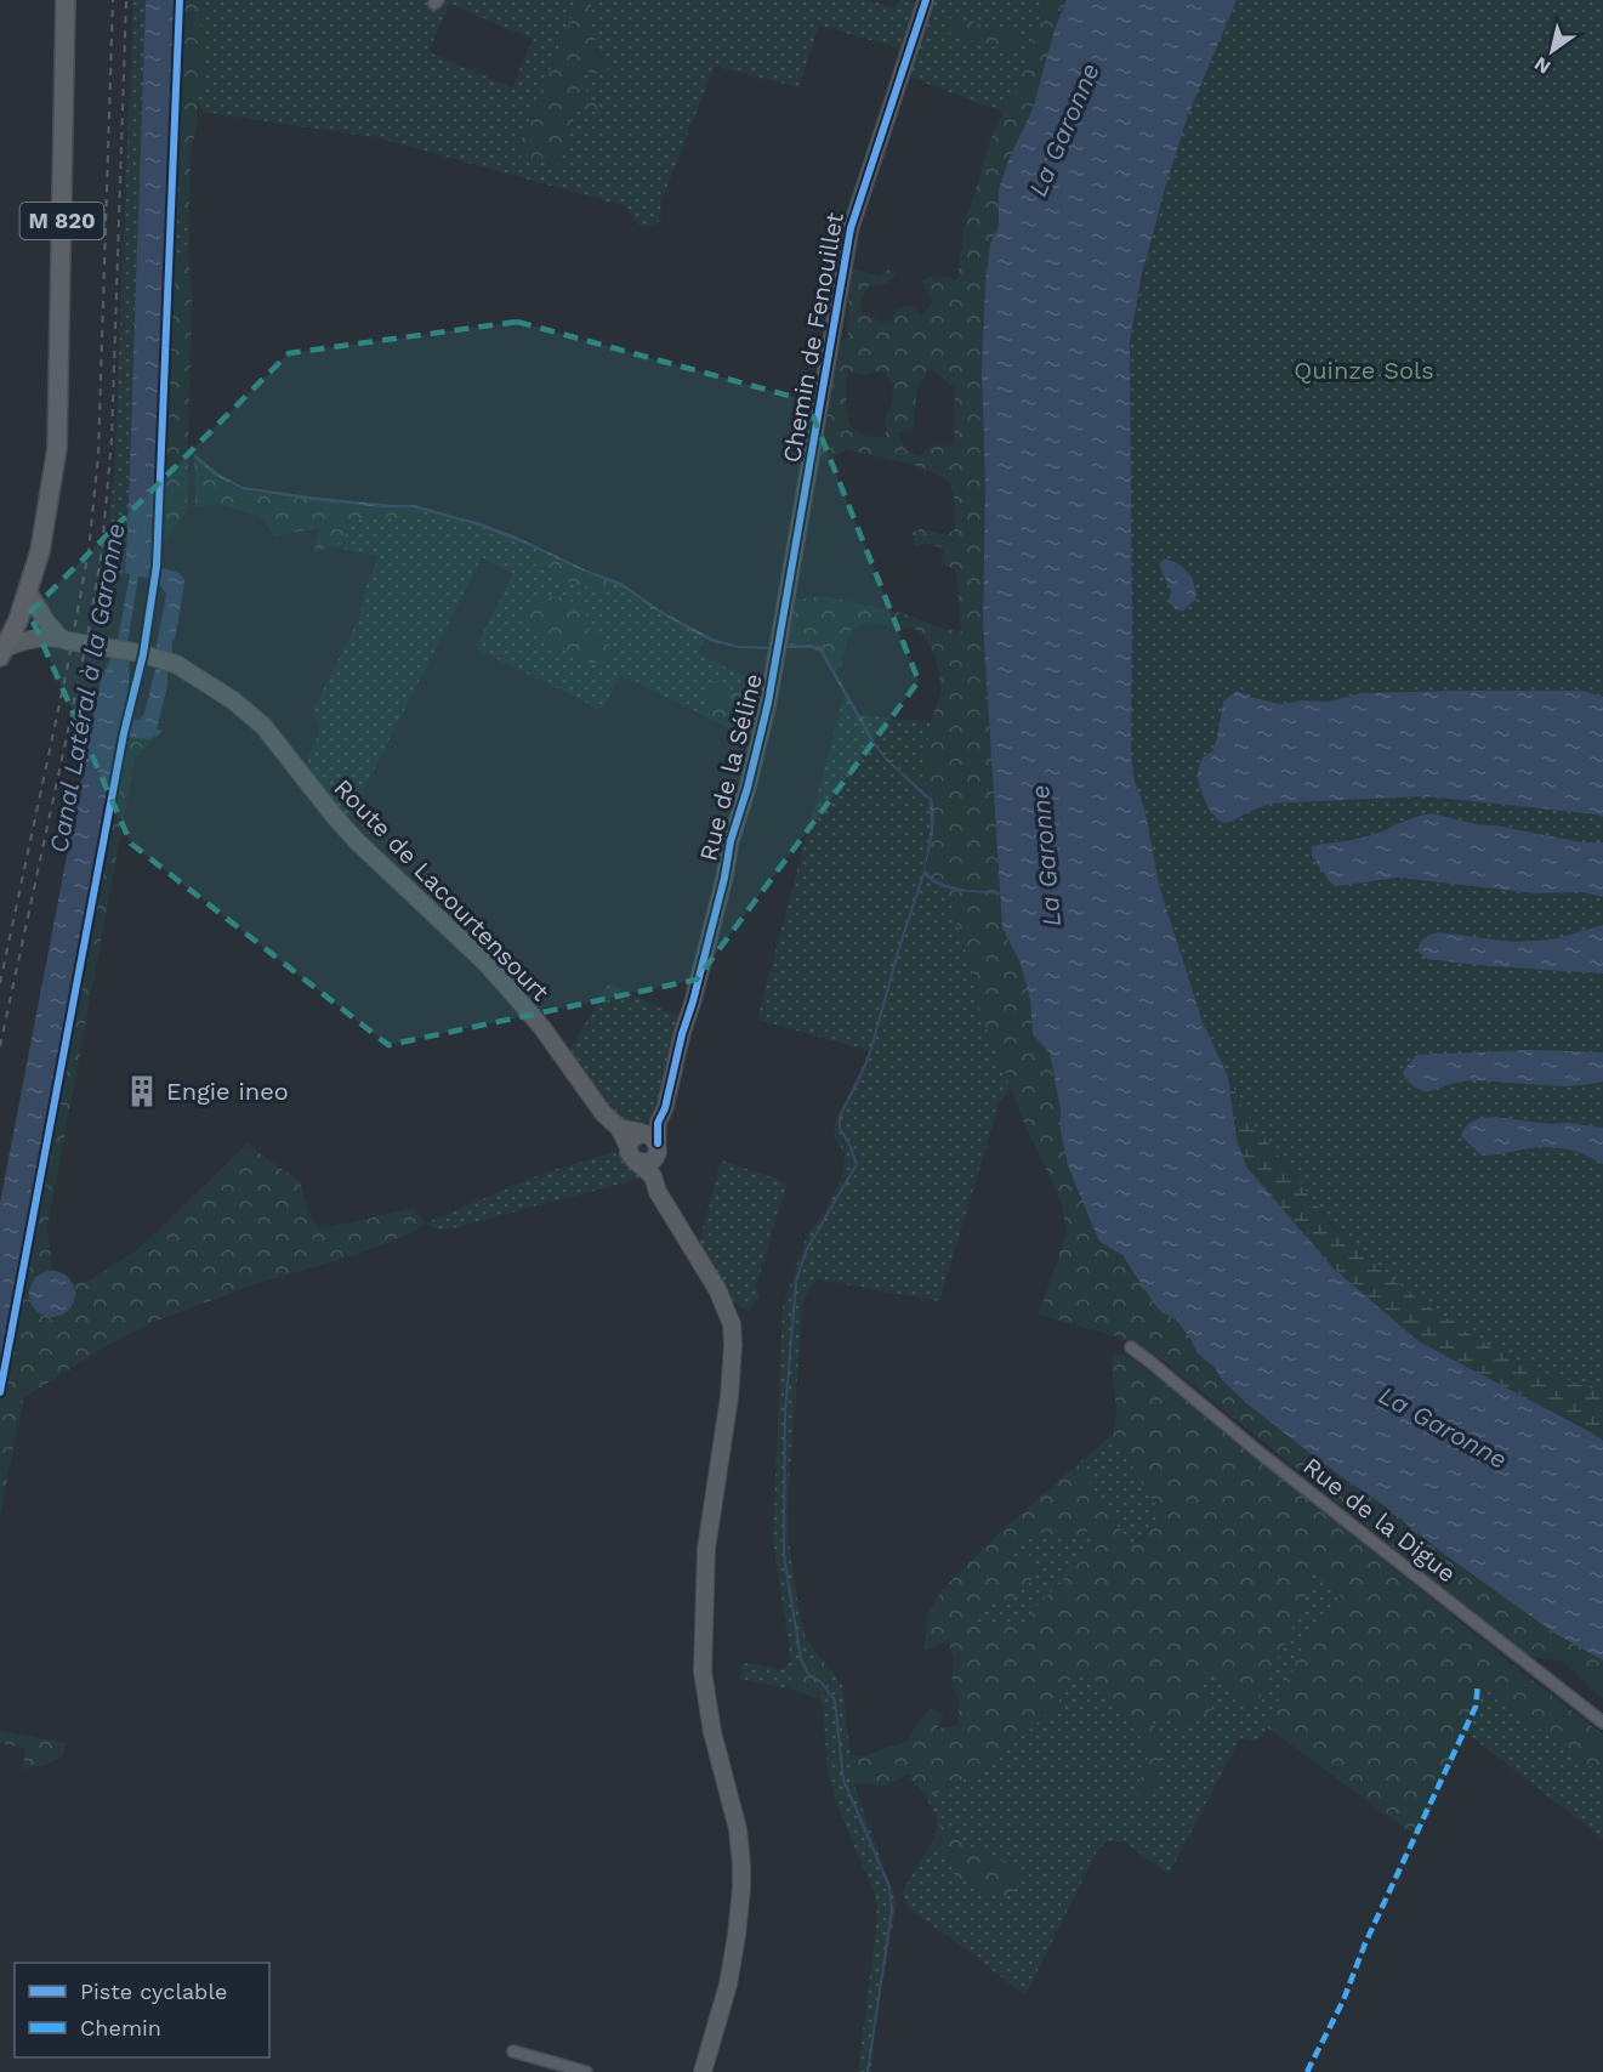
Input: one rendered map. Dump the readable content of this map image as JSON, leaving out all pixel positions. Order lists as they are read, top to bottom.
{
  "streets": {
    "main road": ["M 820", "Route de Lacourtensourt"],
    "street": ["Chemin de Fenouillet", "Rue de la Séline", "Rue de la Digue"]
  },
  "crossings": [
    ["M 820", "Route de Lacourtensourt"],
    ["Chemin de Fenouillet", "Rue de la Séline"],
    ["Rue de la Séline", "Route de Lacourtensourt"]
  ],
  "water": ["La Garonne", "Canal Latéral à la Garonne"],
  "parks": ["Quinze Sols"],
  "places": {
    "building": ["Engie ineo"]
  },
  "legend": ["Piste cyclable", "Chemin"],
  "north": "bottom left"
}
